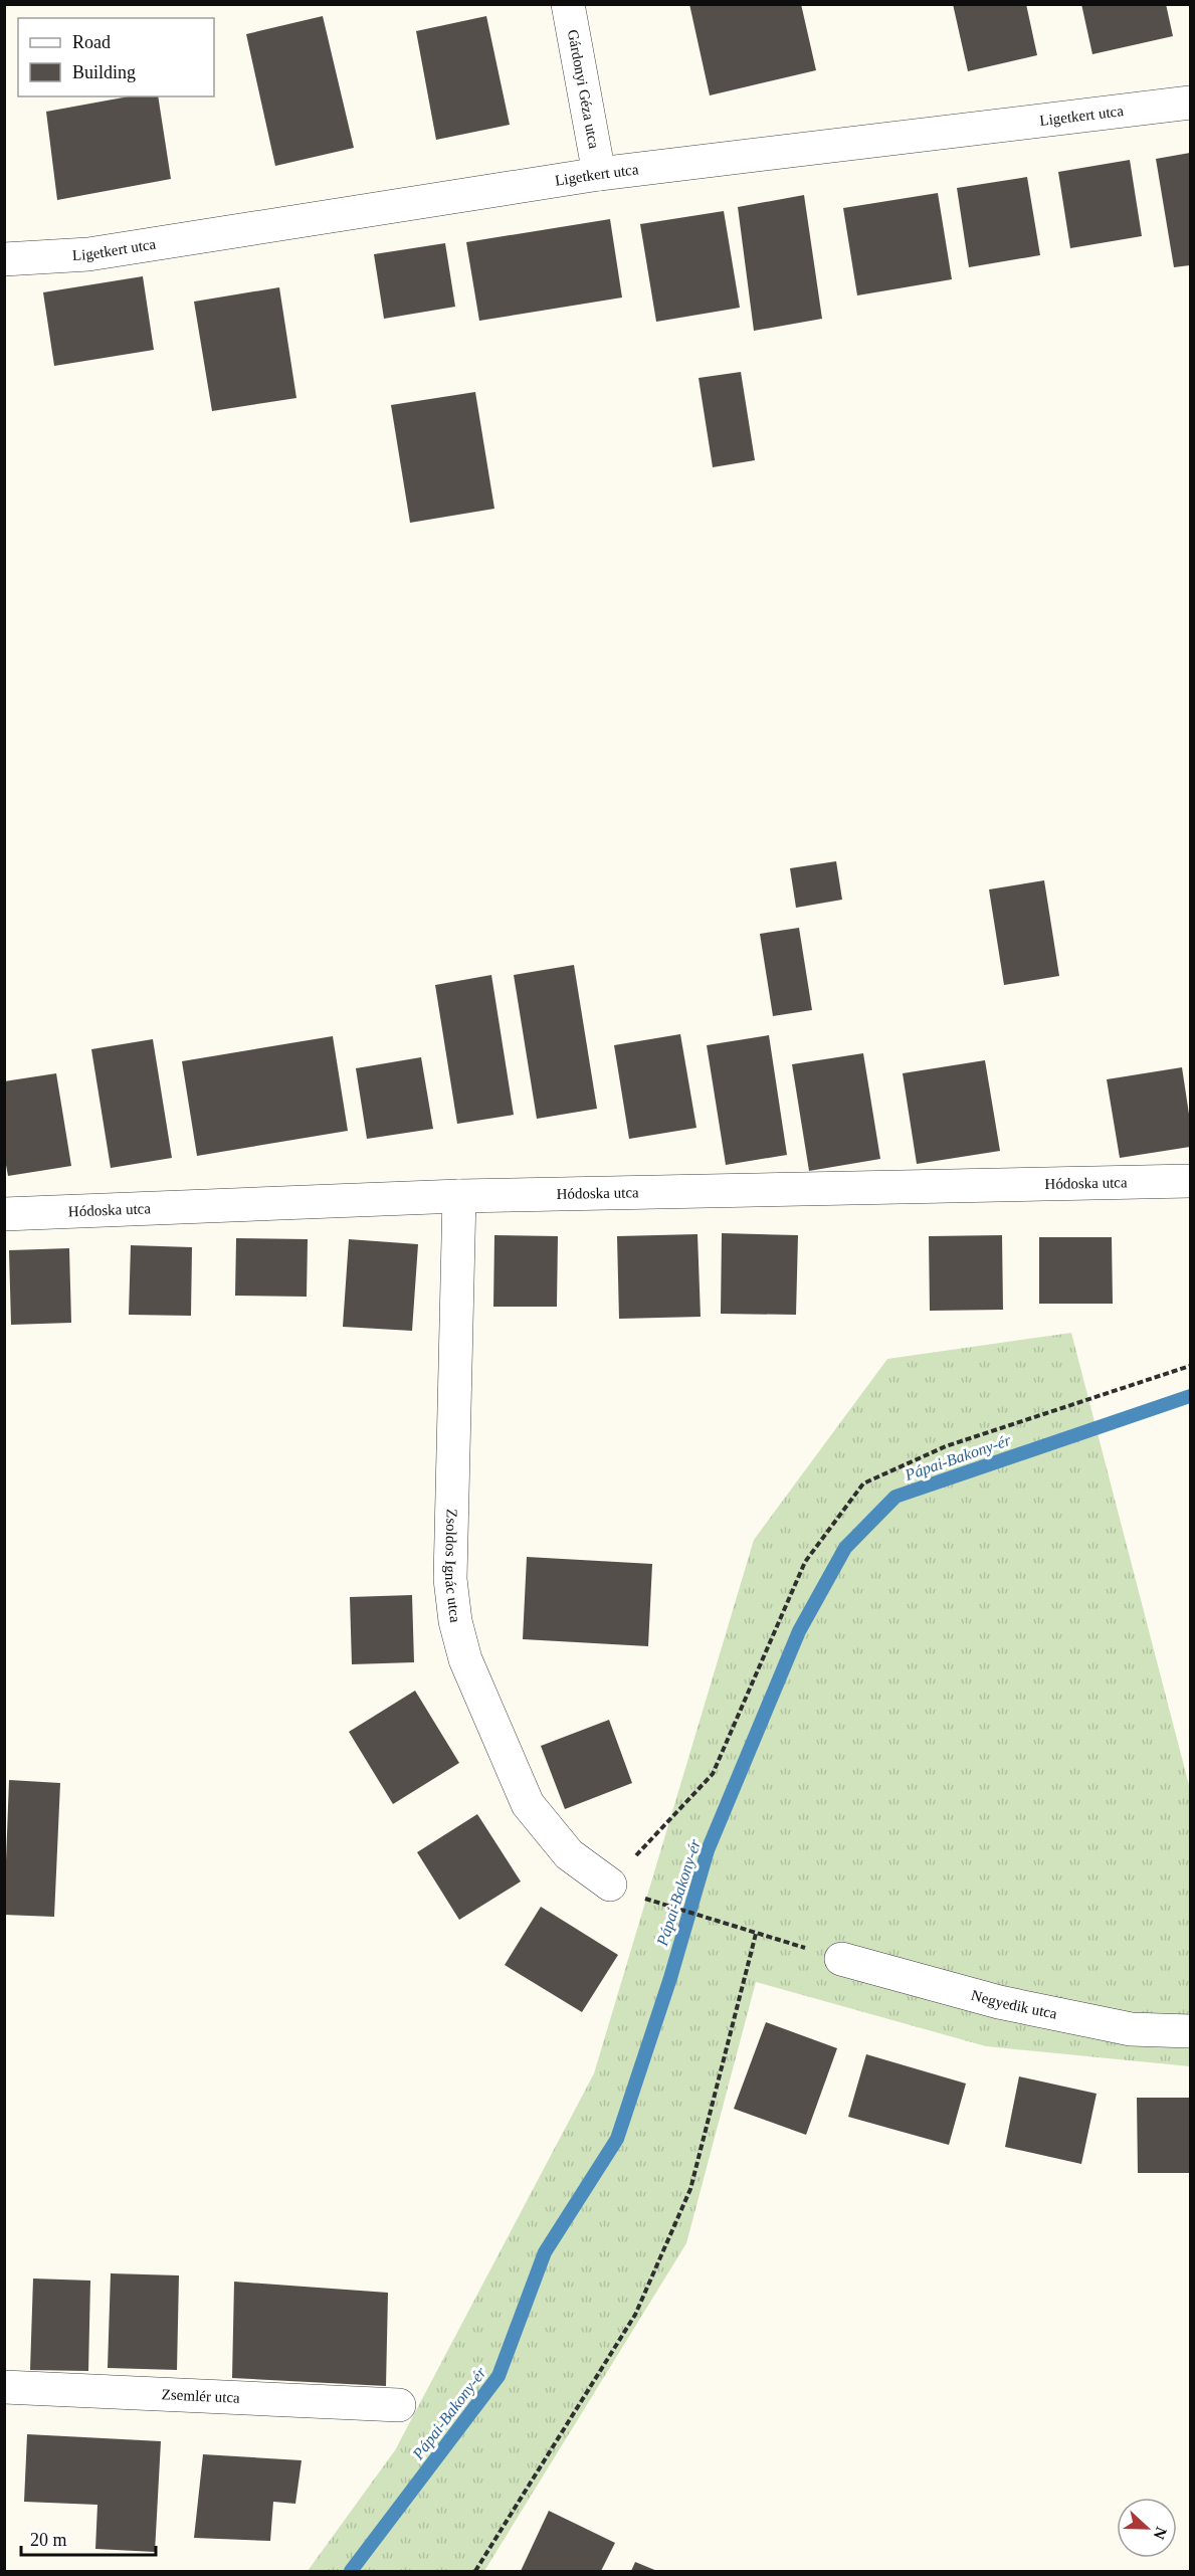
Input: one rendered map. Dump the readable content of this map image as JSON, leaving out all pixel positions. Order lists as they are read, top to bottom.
{
  "streets": {
    "street": [
      "Gárdonyi Géza utca",
      "Ligetkert utca",
      "Hódoska utca",
      "Zsoldos Ignác utca",
      "Negyedik utca",
      "Zsemlér utca"
    ]
  },
  "crossings": [
    ["Gárdonyi Géza utca", "Ligetkert utca"],
    ["Hódoska utca", "Zsoldos Ignác utca"]
  ],
  "water": ["Pápai-Bakony-ér"],
  "legend": ["Road", "Building"],
  "scale_bar": "20 m",
  "north": "right"
}
